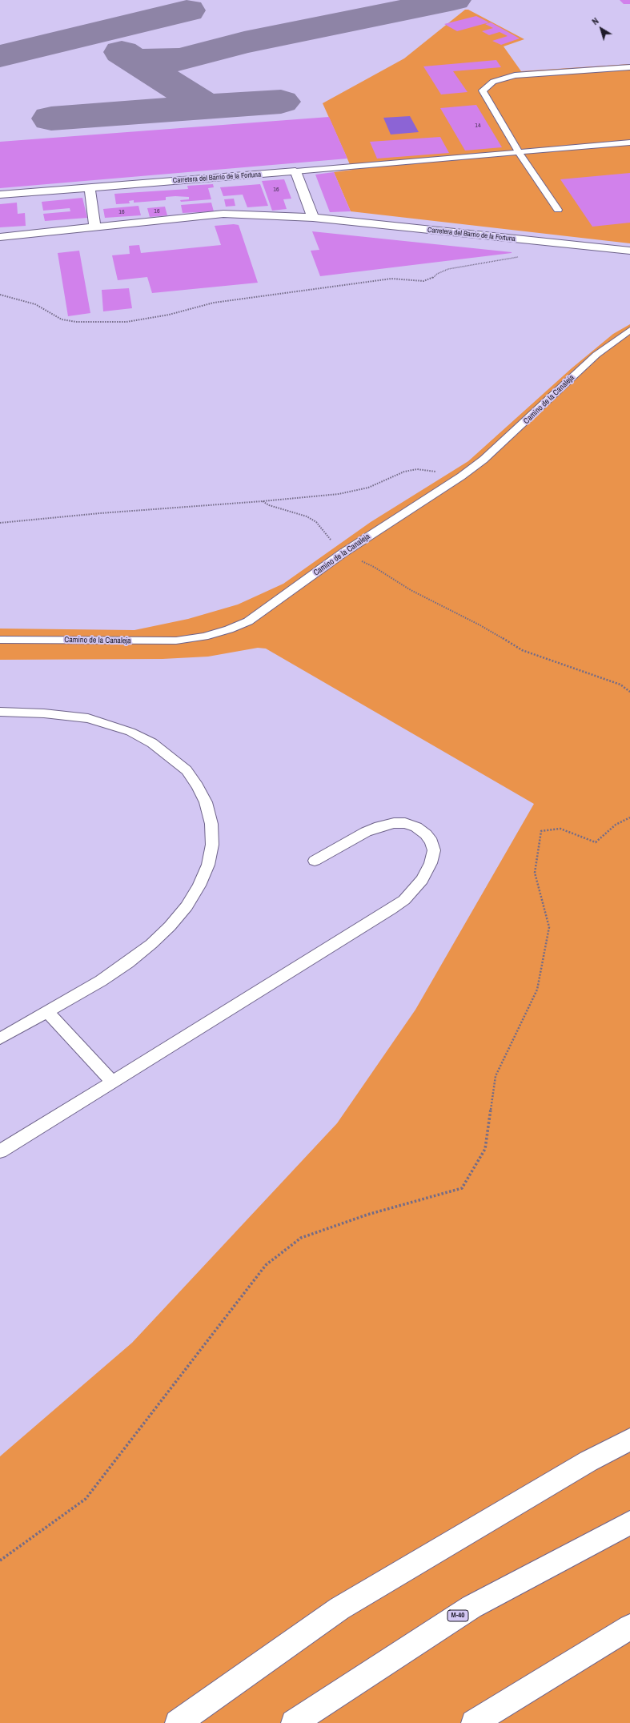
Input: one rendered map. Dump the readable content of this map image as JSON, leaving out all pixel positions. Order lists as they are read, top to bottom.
{
  "streets": {
    "main road": ["Carretera del Barrio de la Fortuna", "M-40"],
    "lane": ["Camino de la Canaleja"]
  },
  "house_numbers": [
    "14",
    "16",
    "16",
    "16"
  ],
  "north": "top left"
}
